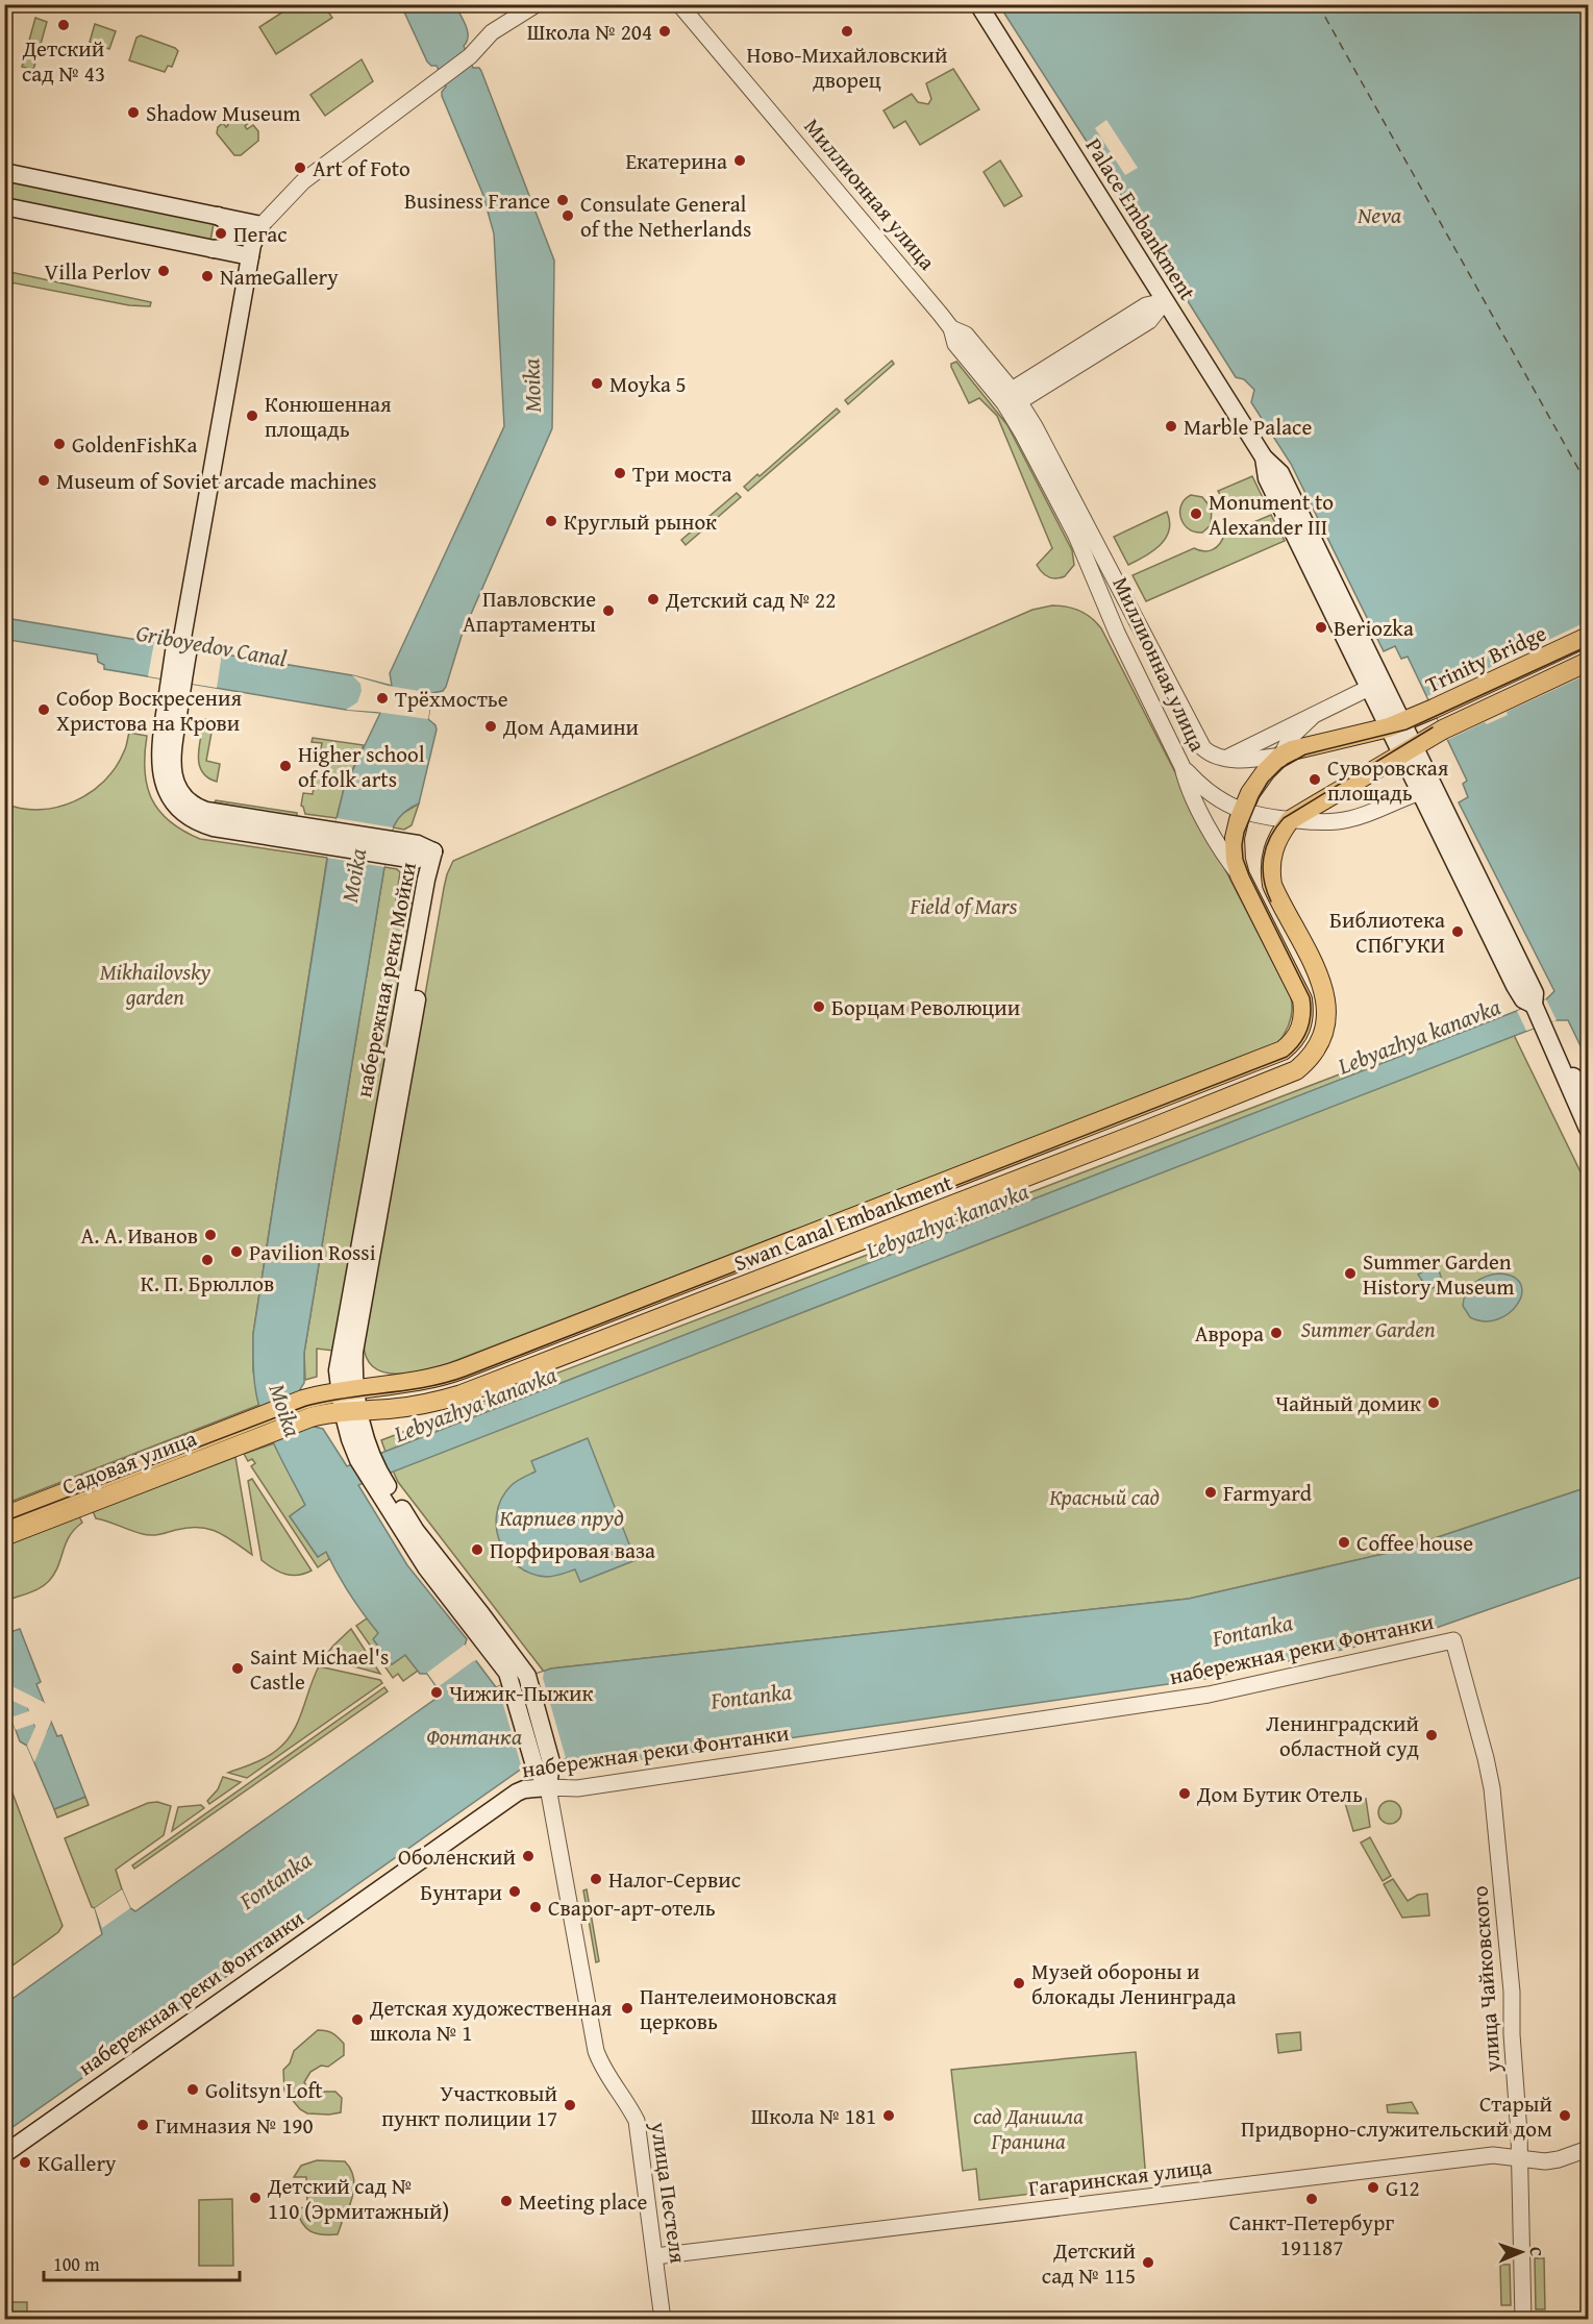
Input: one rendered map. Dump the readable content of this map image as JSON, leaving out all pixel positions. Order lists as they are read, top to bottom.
{
  "streets": {
    "main road": [
      "Миллионная улица",
      "Palace Embankment",
      "Trinity Bridge",
      "набережная реки Мойки",
      "Swan Canal Embankment",
      "Садовая улица",
      "набережная реки Фонтанки",
      "улица Пестеля"
    ],
    "street": ["улица Чайковского", "Гагаринская улица"]
  },
  "crossings": [
    ["Миллионная улица", "Swan Canal Embankment"],
    ["Palace Embankment", "Trinity Bridge"],
    ["набережная реки Мойки", "Swan Canal Embankment"],
    ["набережная реки Мойки", "улица Пестеля"],
    ["набережная реки Фонтанки", "улица Чайковского"],
    ["набережная реки Фонтанки", "улица Пестеля"],
    ["улица Чайковского", "Гагаринская улица"],
    ["Гагаринская улица", "улица Пестеля"]
  ],
  "water": [
    "Neva",
    "Moika",
    "Griboyedov Canal",
    "Lebyazhya kanavka",
    "Карпиев пруд",
    "Fontanka",
    "Фонтанка"
  ],
  "parks": [
    "Field of Mars",
    "Mikhailovsky garden",
    "Summer Garden",
    "Красный сад",
    "сад Даниила Гранина"
  ],
  "places": [
    "Детский сад № 43",
    "Школа № 204",
    "Ново-Михайловский дворец",
    "Shadow Museum",
    "Екатерина",
    "Art of Foto",
    "Business France",
    "Consulate General of the Netherlands",
    "Пегас",
    "Villa Perlov",
    "NameGallery",
    "Moyka 5",
    "Конюшенная площадь",
    "Marble Palace",
    "GoldenFishKa",
    "Три моста",
    "Museum of Soviet arcade machines",
    "Monument to Alexander III",
    "Круглый рынок",
    "Детский сад № 22",
    "Павловские Апартаменты",
    "Beriozka",
    "Трёхмостье",
    "Собор Воскресения Христова на Крови",
    "Дом Адамини",
    "Higher school of folk arts",
    "Суворовская площадь",
    "Библиотека СПбГУКИ",
    "Борцам Революции",
    "А. А. Иванов",
    "Pavilion Rossi",
    "К. П. Брюллов",
    "Summer Garden History Museum",
    "Аврора",
    "Чайный домик",
    "Farmyard",
    "Coffee house",
    "Порфировая ваза",
    "Saint Michael's Castle",
    "Чижик-Пыжик",
    "Ленинградский областной суд",
    "Дом Бутик Отель",
    "Оболенский",
    "Налог-Сервис",
    "Бунтари",
    "Сварог-арт-отель",
    "Музей обороны и блокады Ленинграда",
    "Пантелеимоновская церковь",
    "Детская художественная школа № 1",
    "Golitsyn Loft",
    "Участковый пункт полиции 17",
    "Школа № 181",
    "Старый Придворно-служительский дом",
    "Гимназия № 190",
    "KGallery",
    "G12",
    "Детский сад № 110 (Эрмитажный)",
    "Санкт-Петербург 191187",
    "Meeting place",
    "Детский сад № 115"
  ],
  "scale_bar": "100 m",
  "north": "right"
}
